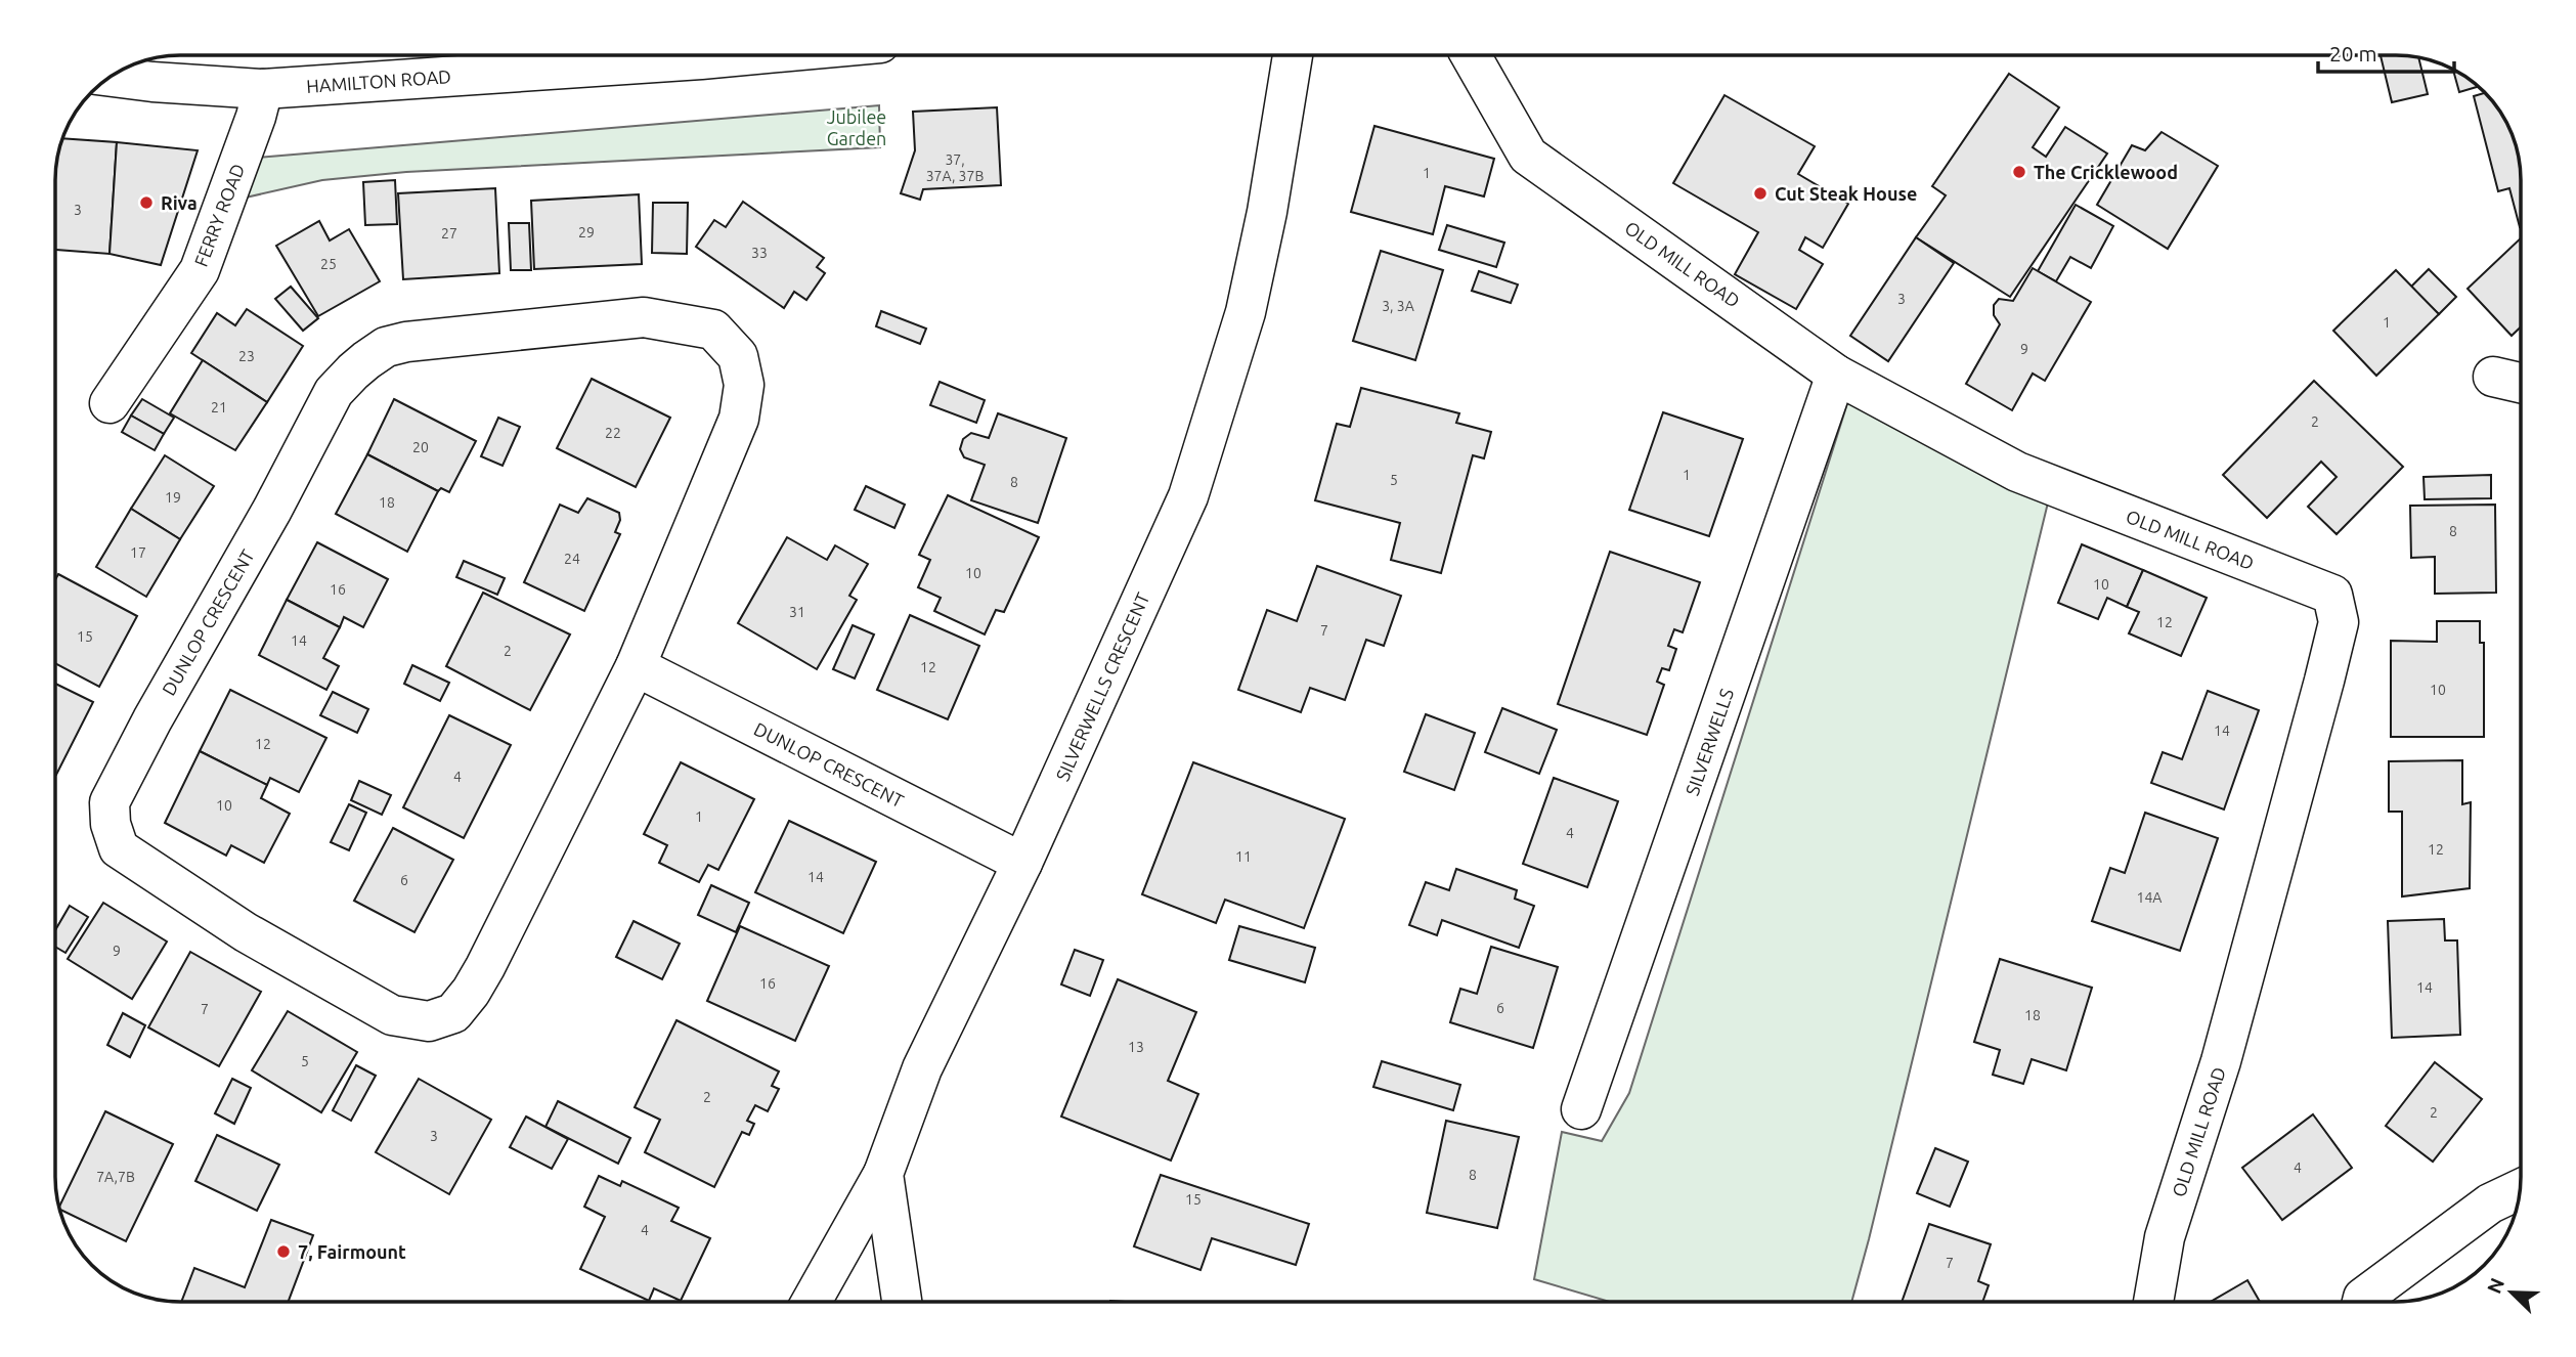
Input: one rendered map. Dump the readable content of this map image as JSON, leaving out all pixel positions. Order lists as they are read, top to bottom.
{
  "streets": {
    "street": [
      "HAMILTON ROAD",
      "FERRY ROAD",
      "OLD MILL ROAD",
      "DUNLOP CRESCENT",
      "SILVERWELLS CRESCENT",
      "SILVERWELLS"
    ]
  },
  "crossings": [
    ["HAMILTON ROAD", "FERRY ROAD"],
    ["OLD MILL ROAD", "SILVERWELLS"],
    ["DUNLOP CRESCENT", "SILVERWELLS CRESCENT"]
  ],
  "parks": ["Jubilee Garden"],
  "places": [
    "The Cricklewood",
    "Cut Steak House",
    "Riva",
    "7, Fairmount"
  ],
  "house_numbers": [
    "37, 37A, 37B",
    "1",
    "3",
    "29",
    "27",
    "33",
    "25",
    "3",
    "3, 3A",
    "1",
    "9",
    "23",
    "21",
    "2",
    "22",
    "20",
    "1",
    "5",
    "8",
    "19",
    "18",
    "8",
    "17",
    "24",
    "10",
    "10",
    "16",
    "31",
    "12",
    "7",
    "15",
    "14",
    "2",
    "12",
    "10",
    "14",
    "12",
    "4",
    "10",
    "1",
    "4",
    "12",
    "11",
    "14",
    "6",
    "14A",
    "9",
    "16",
    "14",
    "6",
    "7",
    "18",
    "13",
    "5",
    "2",
    "2",
    "3",
    "4",
    "8",
    "7A,7B",
    "15",
    "4",
    "7"
  ],
  "scale_bar": "20 m",
  "north": "top left"
}
